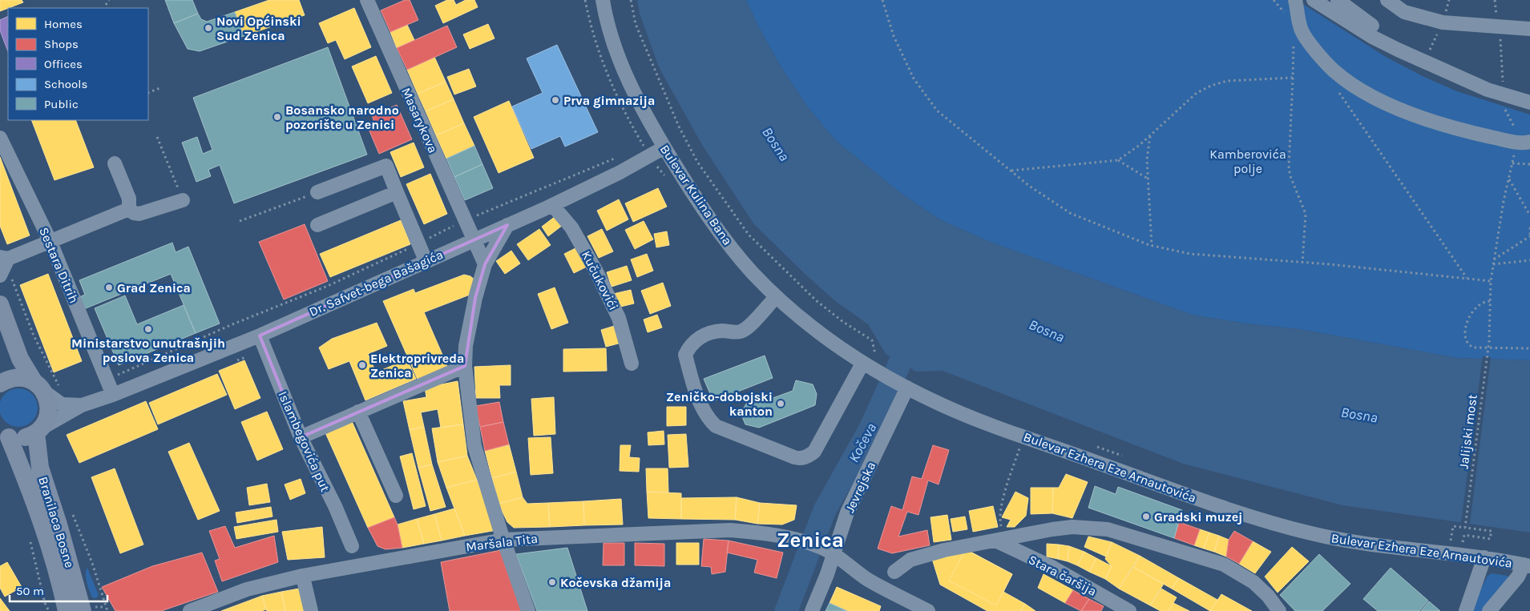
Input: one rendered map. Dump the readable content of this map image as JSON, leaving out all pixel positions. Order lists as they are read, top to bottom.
{
  "streets": {
    "main road": ["Branilaca Bosne"],
    "street": [
      "Masarykova",
      "Bulevar Kulina Bana",
      "Sestara Ditrih",
      "Kučukovići",
      "Dr. Safvet-bega Bašagića",
      "Islambegovića put",
      "Bulevar Ezhera Eze Arnautovića",
      "Jevrejska",
      "Maršala Tita",
      "Stara čaršija"
    ],
    "path": ["Jalijski most"]
  },
  "crossings": [
    ["Masarykova", "Dr. Safvet-bega Bašagića"],
    ["Bulevar Kulina Bana", "Dr. Safvet-bega Bašagića"],
    ["Bulevar Kulina Bana", "Bulevar Ezhera Eze Arnautovića"],
    ["Bulevar Kulina Bana", "Jevrejska"],
    ["Sestara Ditrih", "Dr. Safvet-bega Bašagića"],
    ["Kučukovići", "Dr. Safvet-bega Bašagića"],
    ["Dr. Safvet-bega Bašagića", "Islambegovića put"],
    ["Dr. Safvet-bega Bašagića", "Branilaca Bosne"],
    ["Bulevar Ezhera Eze Arnautovića", "Jevrejska"],
    ["Jevrejska", "Maršala Tita"]
  ],
  "districts": ["Zenica"],
  "water": ["Bosna", "Kočeva"],
  "parks": ["Kamberovića polje"],
  "places": [
    "Novi Općinski Sud Zenica",
    "Prva gimnazija",
    "Bosansko narodno pozorište u Zenici",
    "Grad Zenica",
    "Ministarstvo unutrašnjih poslova Zenica",
    "Elektroprivreda Zenica",
    "Zeničko-dobojski kanton",
    "Gradski muzej",
    "Kočevska džamija"
  ],
  "legend": [
    "Homes",
    "Shops",
    "Offices",
    "Schools",
    "Public"
  ],
  "scale_bar": "50 m"
}
